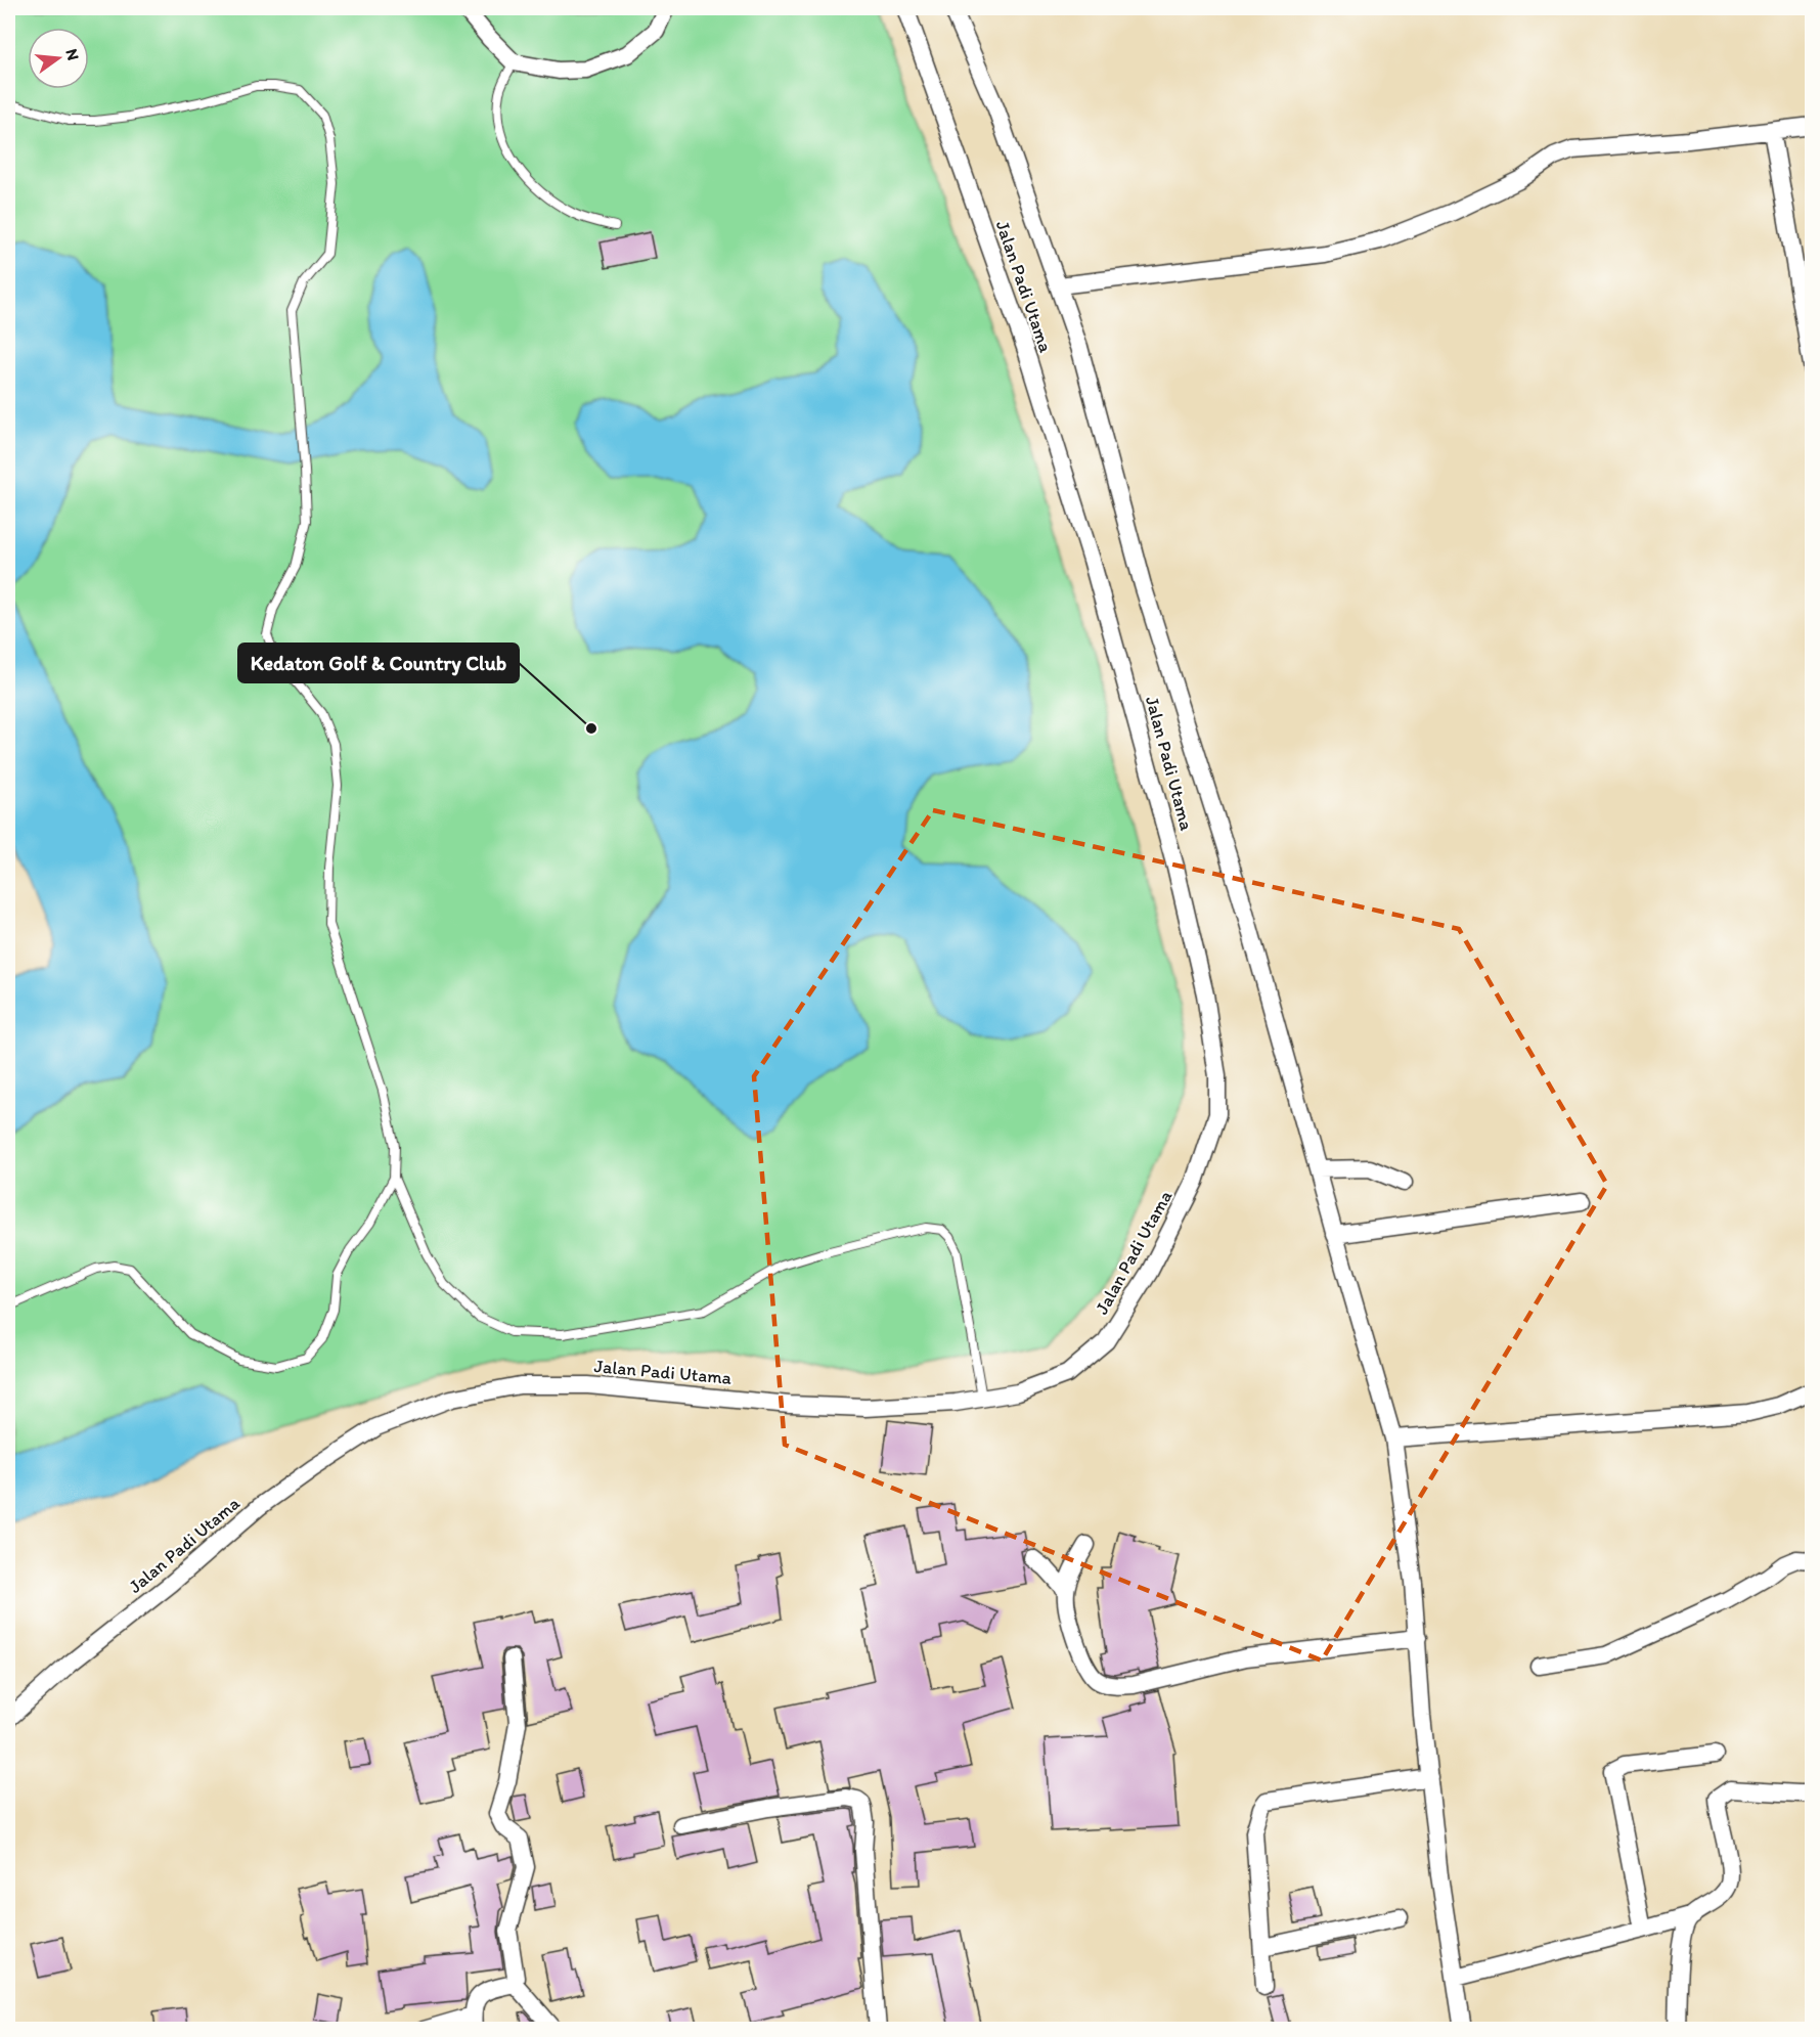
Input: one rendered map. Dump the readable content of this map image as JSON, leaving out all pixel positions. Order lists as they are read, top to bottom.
{
  "streets": {
    "street": ["Jalan Padi Utama"]
  },
  "places": ["Kedaton Golf & Country Club"],
  "north": "right"
}
